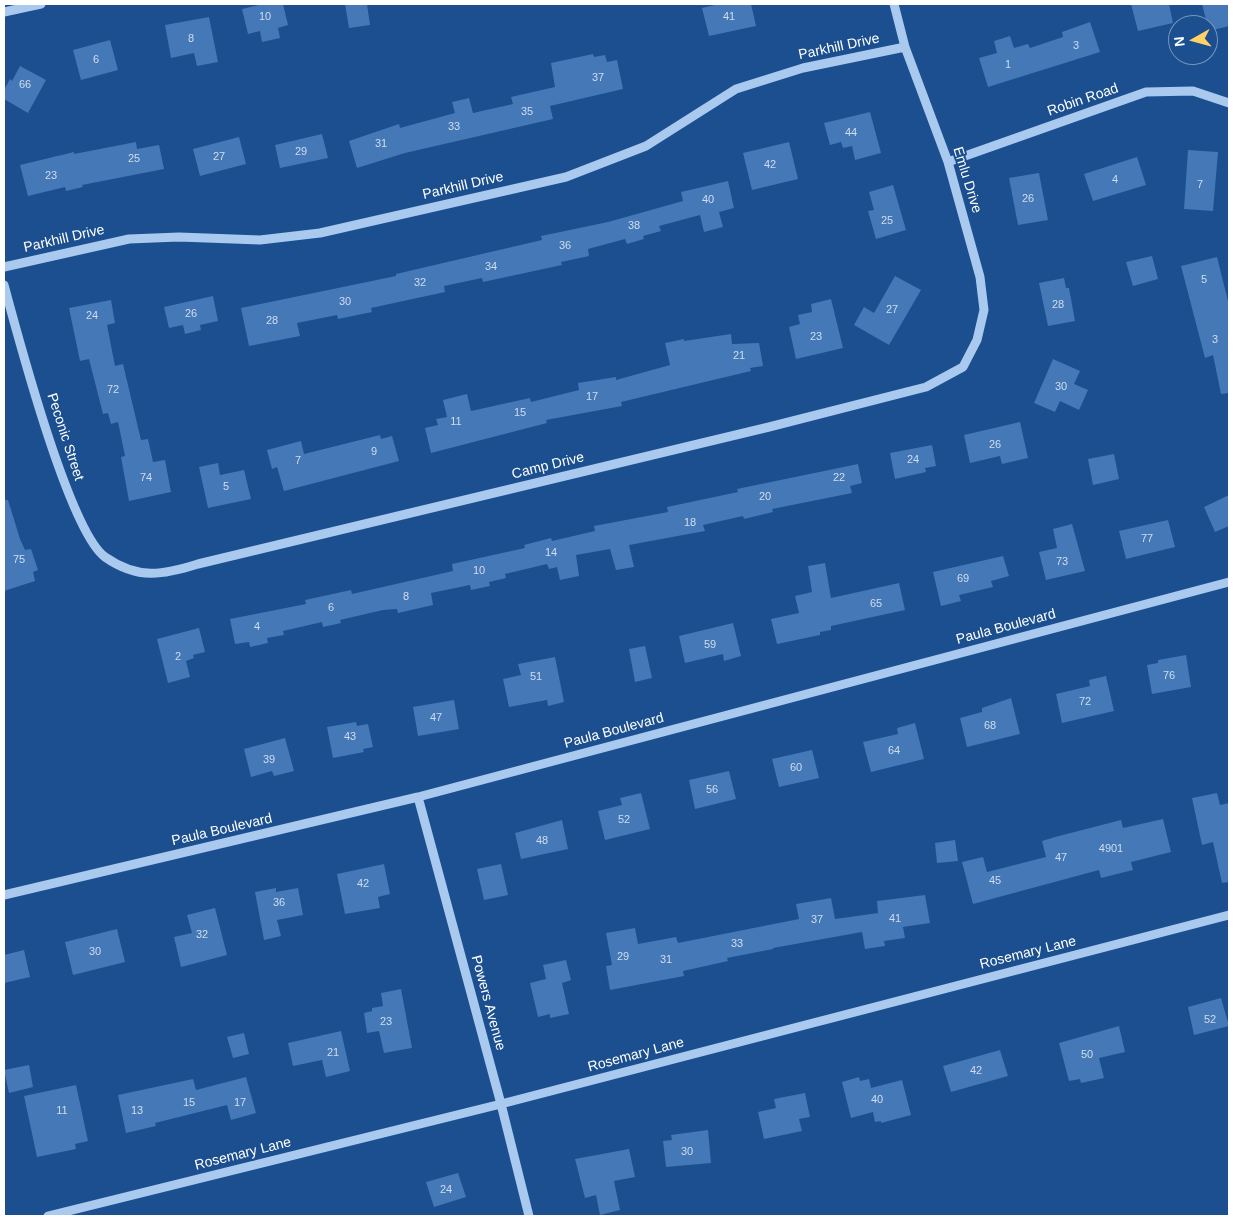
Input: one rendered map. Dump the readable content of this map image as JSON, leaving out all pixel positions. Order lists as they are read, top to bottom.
{
  "streets": {
    "street": [
      "Parkhill Drive",
      "Robin Road",
      "Emlu Drive",
      "Peconic Street",
      "Camp Drive",
      "Paula Boulevard",
      "Rosemary Lane",
      "Powers Avenue"
    ]
  },
  "crossings": [
    ["Parkhill Drive", "Emlu Drive"],
    ["Robin Road", "Emlu Drive"],
    ["Emlu Drive", "Camp Drive"],
    ["Peconic Street", "Camp Drive"],
    ["Paula Boulevard", "Powers Avenue"],
    ["Rosemary Lane", "Powers Avenue"]
  ],
  "house_numbers": [
    "10",
    "41",
    "8",
    "3",
    "6",
    "1",
    "37",
    "66",
    "35",
    "33",
    "44",
    "31",
    "29",
    "27",
    "25",
    "42",
    "23",
    "4",
    "7",
    "26",
    "40",
    "25",
    "38",
    "36",
    "34",
    "5",
    "32",
    "30",
    "28",
    "27",
    "26",
    "24",
    "28",
    "23",
    "3",
    "21",
    "30",
    "72",
    "17",
    "15",
    "11",
    "26",
    "9",
    "24",
    "7",
    "74",
    "22",
    "5",
    "20",
    "18",
    "77",
    "14",
    "75",
    "73",
    "10",
    "69",
    "8",
    "65",
    "6",
    "4",
    "59",
    "2",
    "76",
    "51",
    "72",
    "47",
    "68",
    "43",
    "64",
    "39",
    "60",
    "56",
    "52",
    "48",
    "4901",
    "47",
    "45",
    "42",
    "36",
    "41",
    "37",
    "32",
    "33",
    "30",
    "29",
    "31",
    "52",
    "23",
    "21",
    "50",
    "42",
    "40",
    "15",
    "17",
    "11",
    "13",
    "30",
    "24"
  ],
  "north": "left"
}
